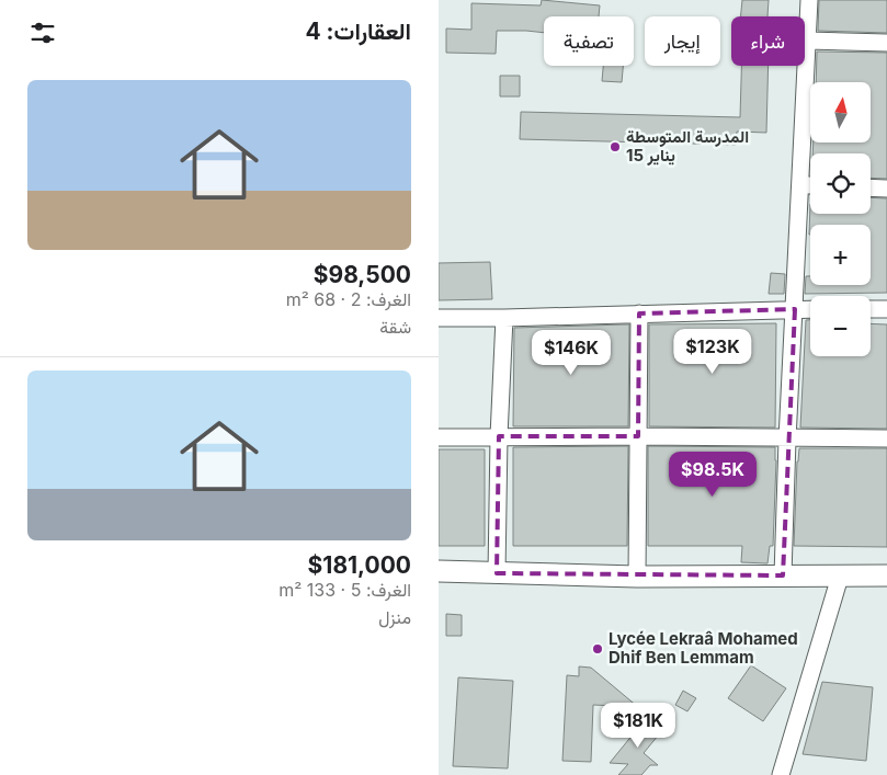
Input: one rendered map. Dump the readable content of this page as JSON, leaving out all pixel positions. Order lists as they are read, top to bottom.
{
  "places": ["المدرسة المتوسطة 15 يناير", "Lycée Lekraâ Mohamed Dhif Ben Lemmam"],
  "north": "top",
  "page": {
    "heading": "العقارات: 4",
    "chip": ["شراء", "إيجار", "تصفية"],
    "list": [
      {
        "name": "$98,500",
        "note": "الغرف: 2 · 68 m² · شقة"
      },
      {
        "name": "$181,000",
        "note": "الغرف: 5 · 133 m² · منزل"
      }
    ],
    "map_buttons": ["+", "−"],
    "price": [
      "$123K",
      "$146K",
      "$98.5K",
      "$181K"
    ]
  }
}
